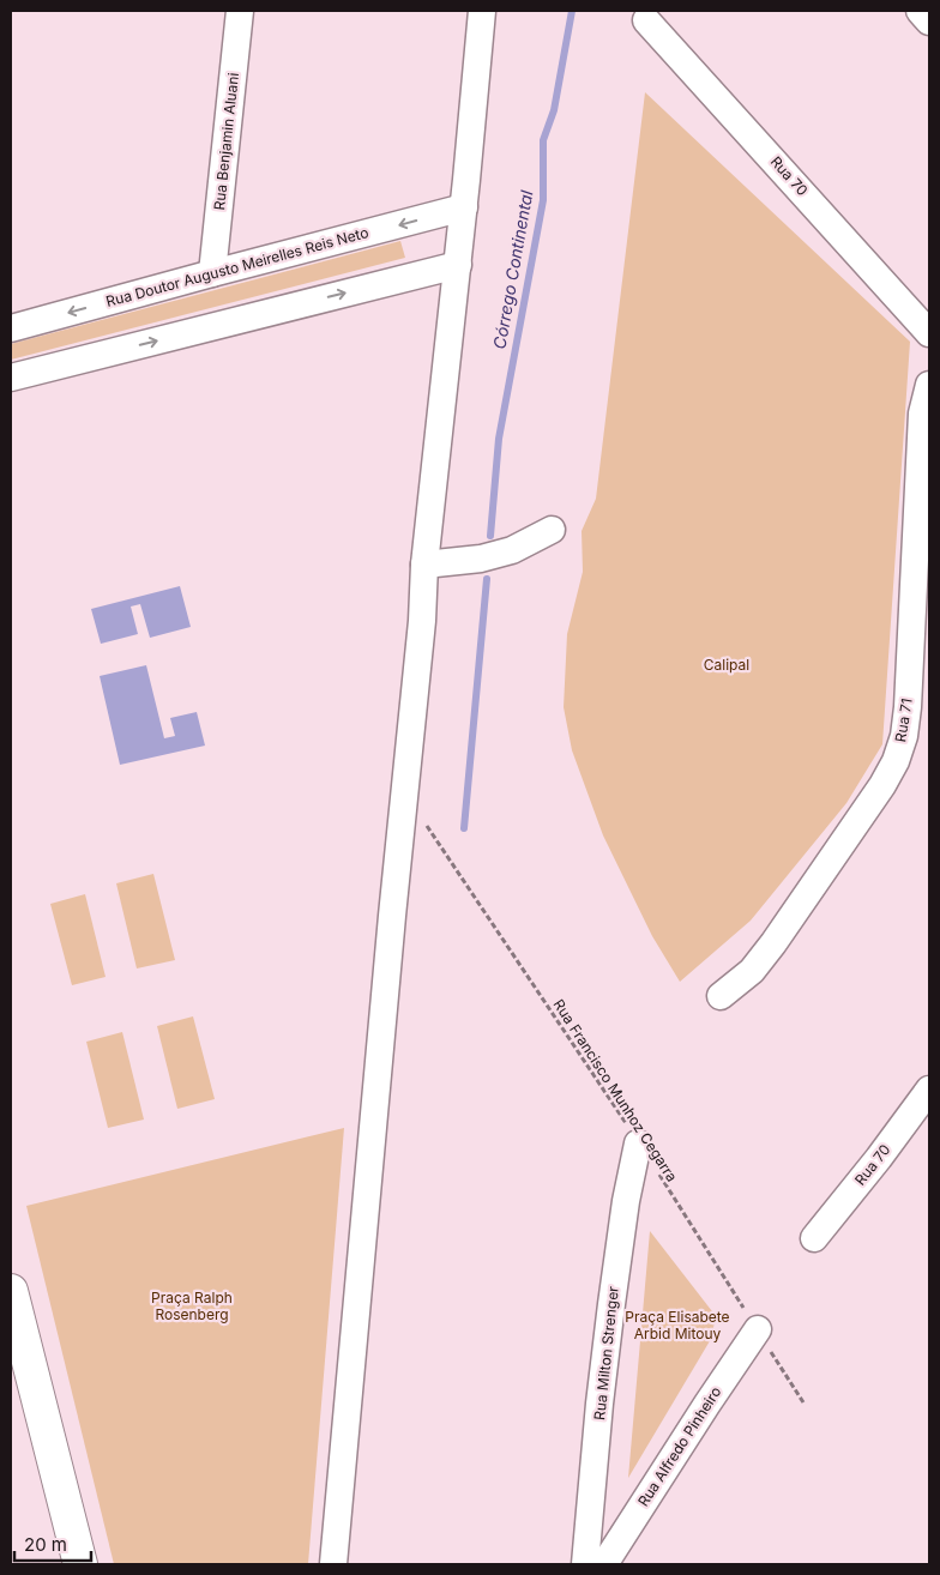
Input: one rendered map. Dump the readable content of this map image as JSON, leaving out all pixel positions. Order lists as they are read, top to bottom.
{
  "streets": {
    "street": [
      "Rua Benjamin Aluani",
      "Rua 70",
      "Rua Doutor Augusto Meirelles Reis Neto",
      "Rua 71",
      "Rua Milton Strenger",
      "Rua Alfredo Pinheiro"
    ],
    "path": ["Rua Francisco Munhoz Cegarra"]
  },
  "crossings": [
    ["Rua Benjamin Aluani", "Rua Doutor Augusto Meirelles Reis Neto"],
    ["Rua Francisco Munhoz Cegarra", "Rua Milton Strenger"],
    ["Rua Francisco Munhoz Cegarra", "Rua Alfredo Pinheiro"]
  ],
  "water": ["Córrego Continental"],
  "parks": ["Calipal", "Praça Ralph Rosenberg", "Praça Elisabete Arbid Mitouy"],
  "scale_bar": "20 m"
}
